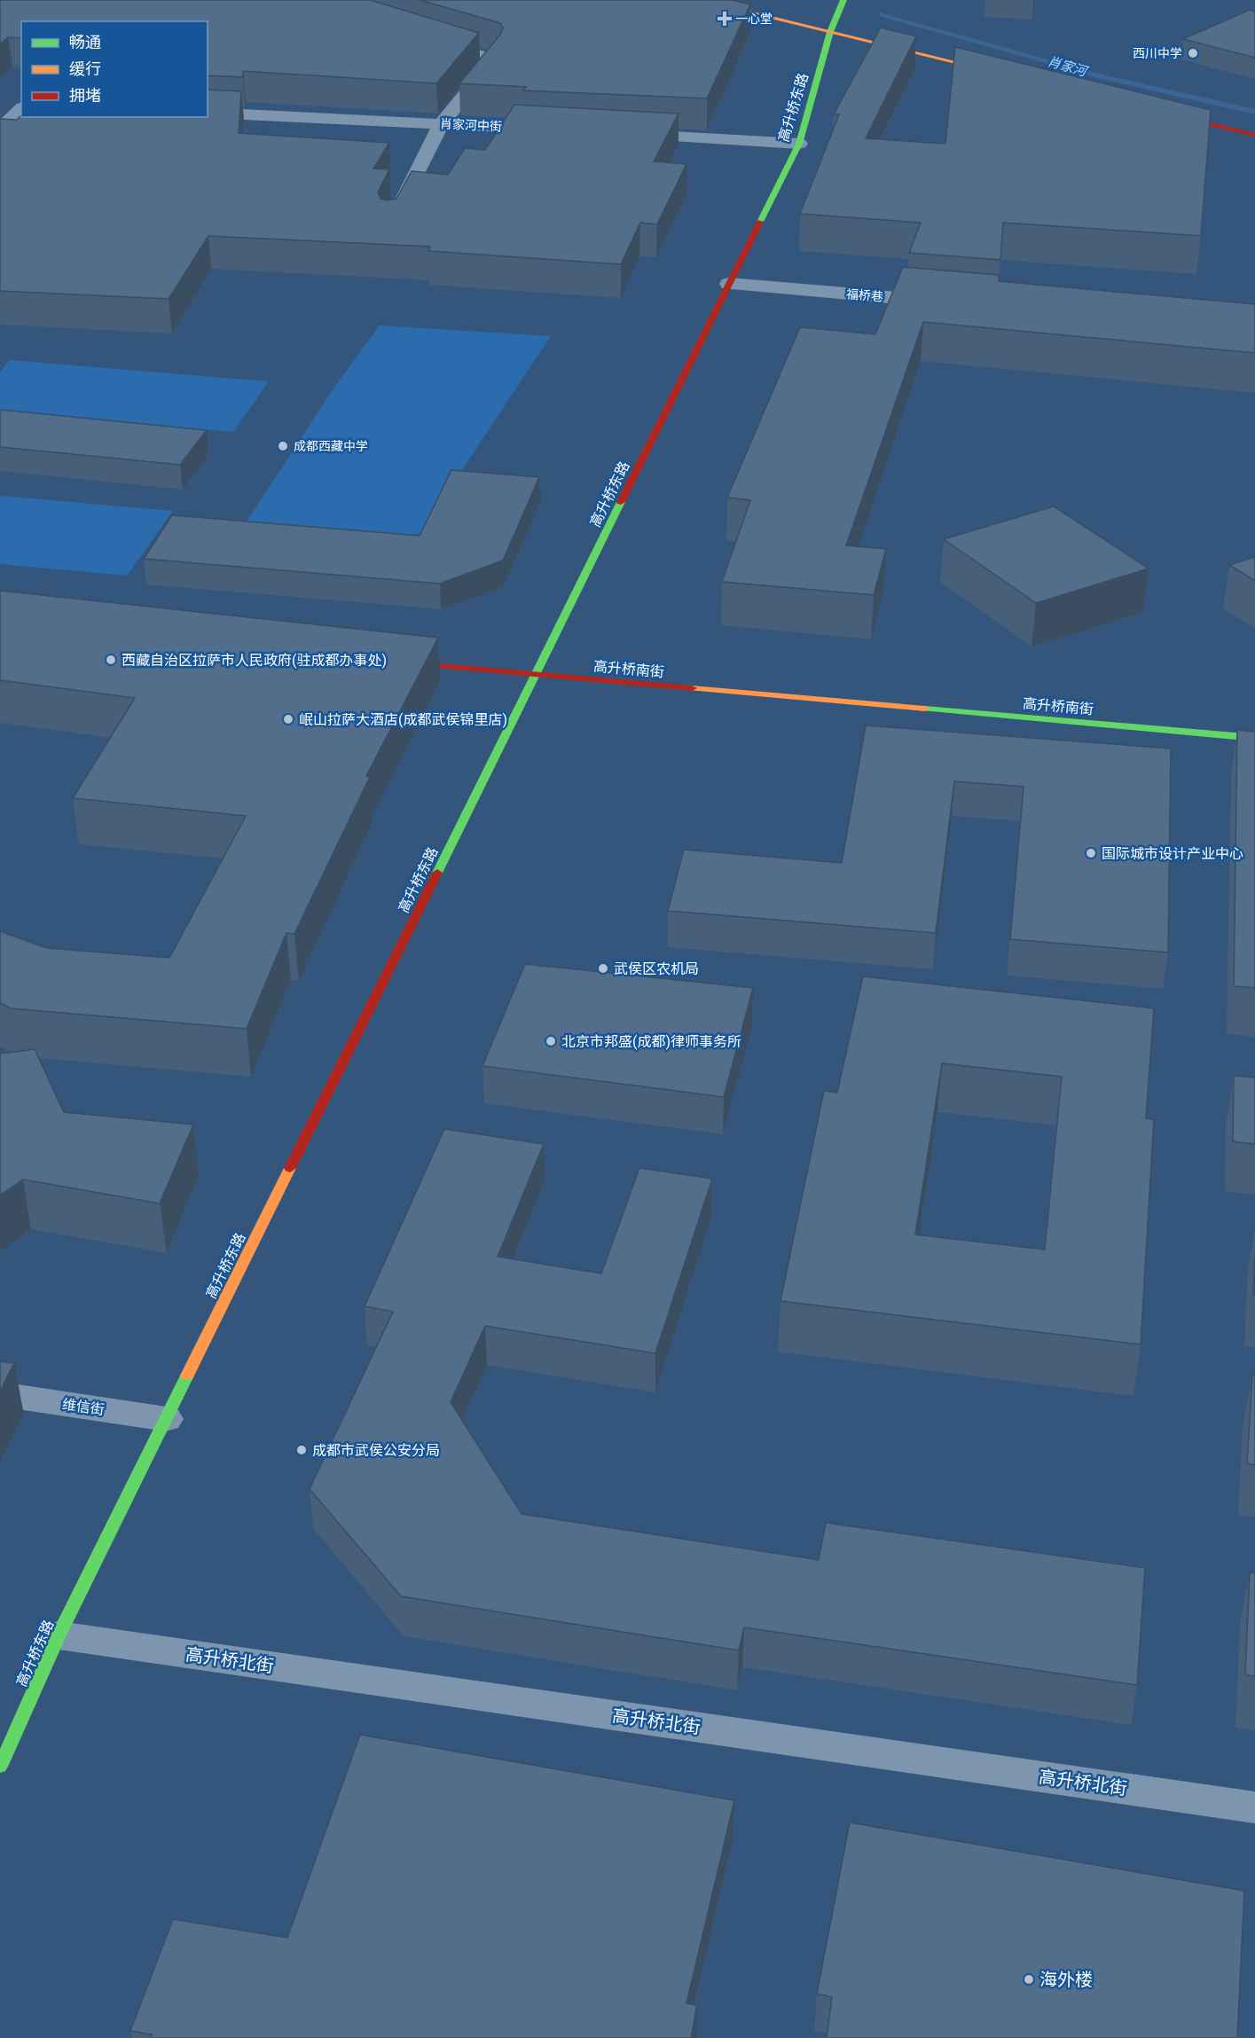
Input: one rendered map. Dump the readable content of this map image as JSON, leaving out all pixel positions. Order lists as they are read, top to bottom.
{
  "streets": {
    "street": [
      "高升桥东路",
      "肖家河中街",
      "福桥巷",
      "高升桥南街",
      "维信街",
      "高升桥北街"
    ]
  },
  "crossings": [
    ["高升桥东路", "福桥巷"],
    ["高升桥东路", "高升桥南街"],
    ["高升桥东路", "维信街"],
    ["高升桥东路", "高升桥北街"]
  ],
  "water": ["肖家河"],
  "places": {
    "health": ["一心堂"],
    "other": [
      "西川中学",
      "成都西藏中学",
      "西藏自治区拉萨市人民政府(驻成都办事处)",
      "岷山拉萨大酒店(成都武侯锦里店)",
      "国际城市设计产业中心",
      "武侯区农机局",
      "北京市邦盛(成都)律师事务所",
      "成都市武侯公安分局",
      "海外楼"
    ]
  },
  "legend": ["畅通", "缓行", "拥堵"]
}
